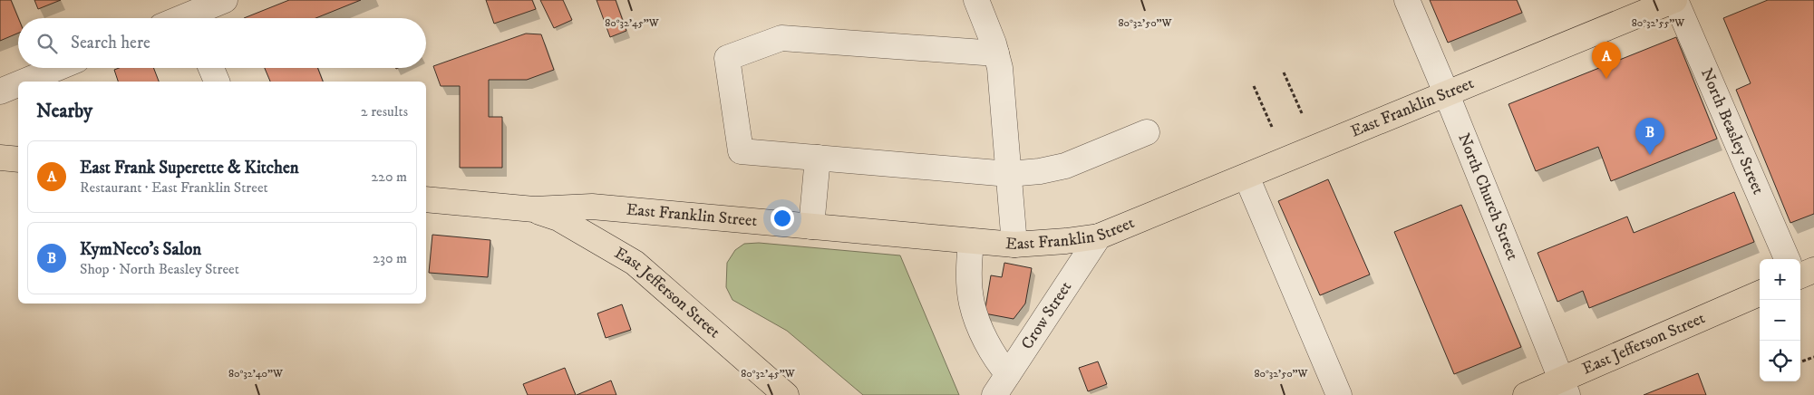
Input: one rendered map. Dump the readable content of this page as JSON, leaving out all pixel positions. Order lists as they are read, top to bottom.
{
  "streets": {
    "main road": ["East Franklin Street", "East Jefferson Street"],
    "street": ["North Beasley Street", "North Church Street", "Crow Street"]
  },
  "crossings": [
    ["East Franklin Street", "North Beasley Street"],
    ["East Franklin Street", "North Church Street"],
    ["East Franklin Street", "East Jefferson Street"],
    ["East Franklin Street", "Crow Street"],
    ["North Church Street", "East Jefferson Street"]
  ],
  "page": {
    "search": "Search here",
    "pins": ["A", "B"],
    "heading": ["Nearby", "2 results"],
    "list": [
      {
        "mark": "A",
        "name": "East Frank Superette & Kitchen",
        "note": "Restaurant · East Franklin Street",
        "value": "220 m"
      },
      {
        "mark": "B",
        "name": "KymNeco's Salon",
        "note": "Shop · North Beasley Street",
        "value": "230 m"
      }
    ],
    "map_buttons": ["+", "−"]
  },
  "coordinates": [
    "80°32'45\"W",
    "80°32'50\"W",
    "80°32'55\"W",
    "80°32'40\"W"
  ]
}
